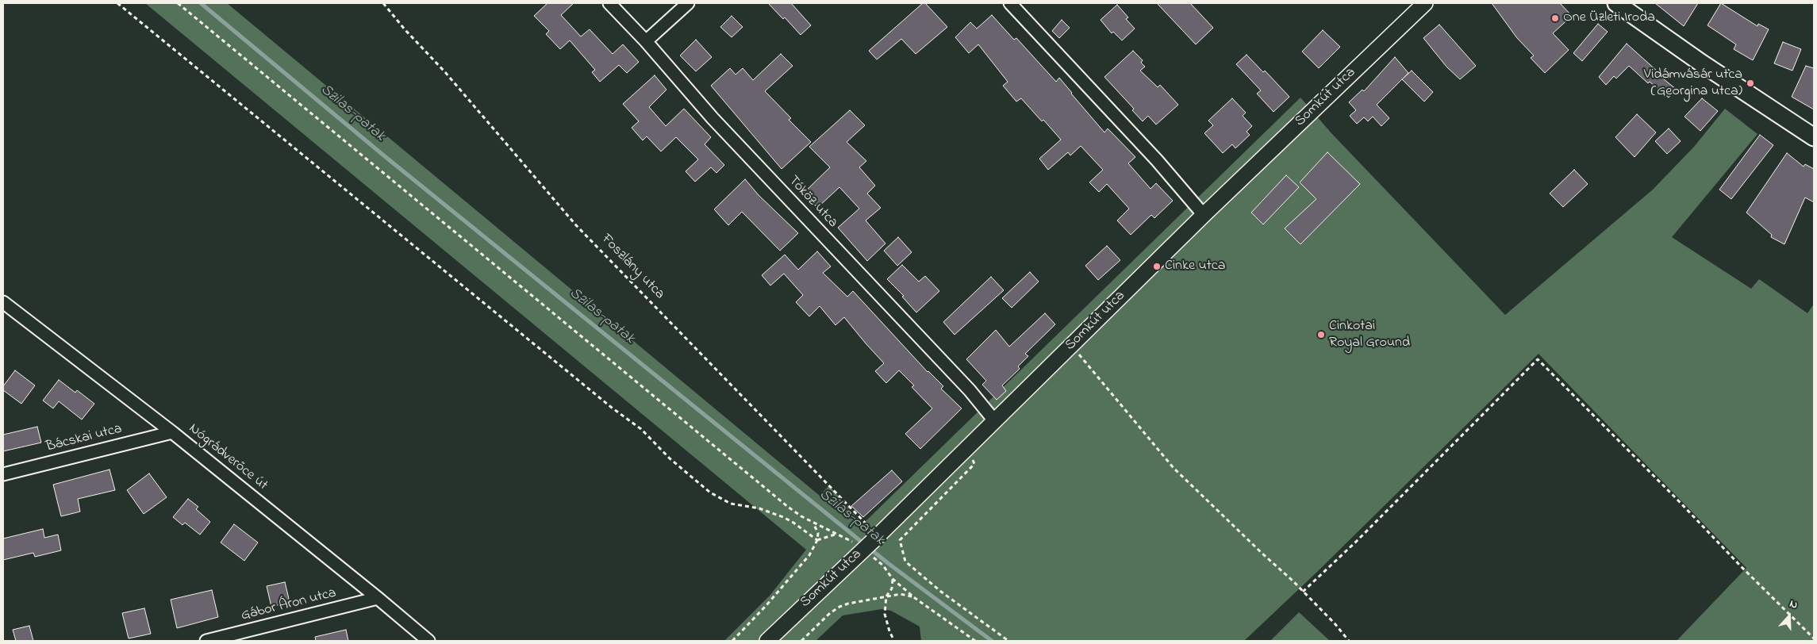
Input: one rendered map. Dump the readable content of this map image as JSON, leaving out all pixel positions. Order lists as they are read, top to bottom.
{
  "streets": {
    "street": [
      "Somkút utca",
      "Tóköz utca",
      "Bácskai utca",
      "Nógrádverőce út",
      "Gábor Áron utca"
    ],
    "path": ["Foszlány utca"]
  },
  "crossings": [
    ["Somkút utca", "Tóköz utca"],
    ["Somkút utca", "Foszlány utca"],
    ["Bácskai utca", "Nógrádverőce út"],
    ["Nógrádverőce út", "Gábor Áron utca"]
  ],
  "water": ["Szilas-patak"],
  "places": [
    "One Üzleti Iroda",
    "Vidámvásár utca (Georgina utca)",
    "Cinke utca",
    "Cinkotai Royal Ground"
  ],
  "north": "top"
}
